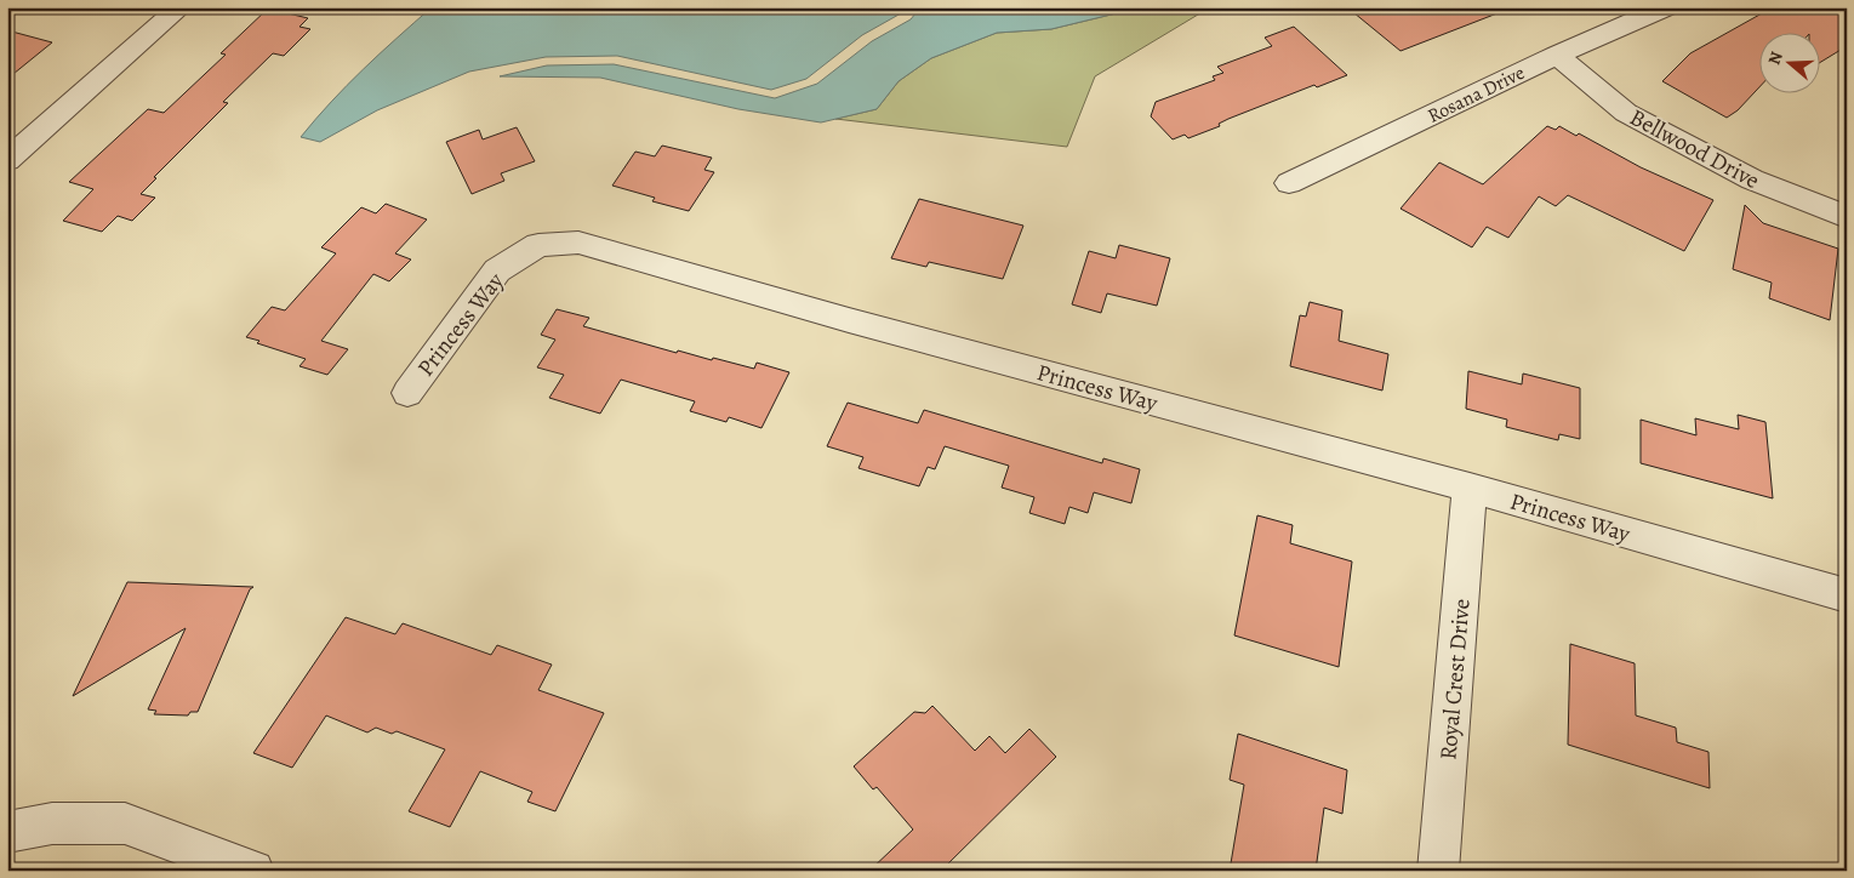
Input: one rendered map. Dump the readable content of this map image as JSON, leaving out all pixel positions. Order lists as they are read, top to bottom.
{
  "streets": {
    "street": [
      "Rosana Drive",
      "Bellwood Drive",
      "Princess Way",
      "Royal Crest Drive"
    ]
  },
  "crossings": [
    ["Rosana Drive", "Bellwood Drive"],
    ["Princess Way", "Royal Crest Drive"]
  ],
  "north": "left"
}
